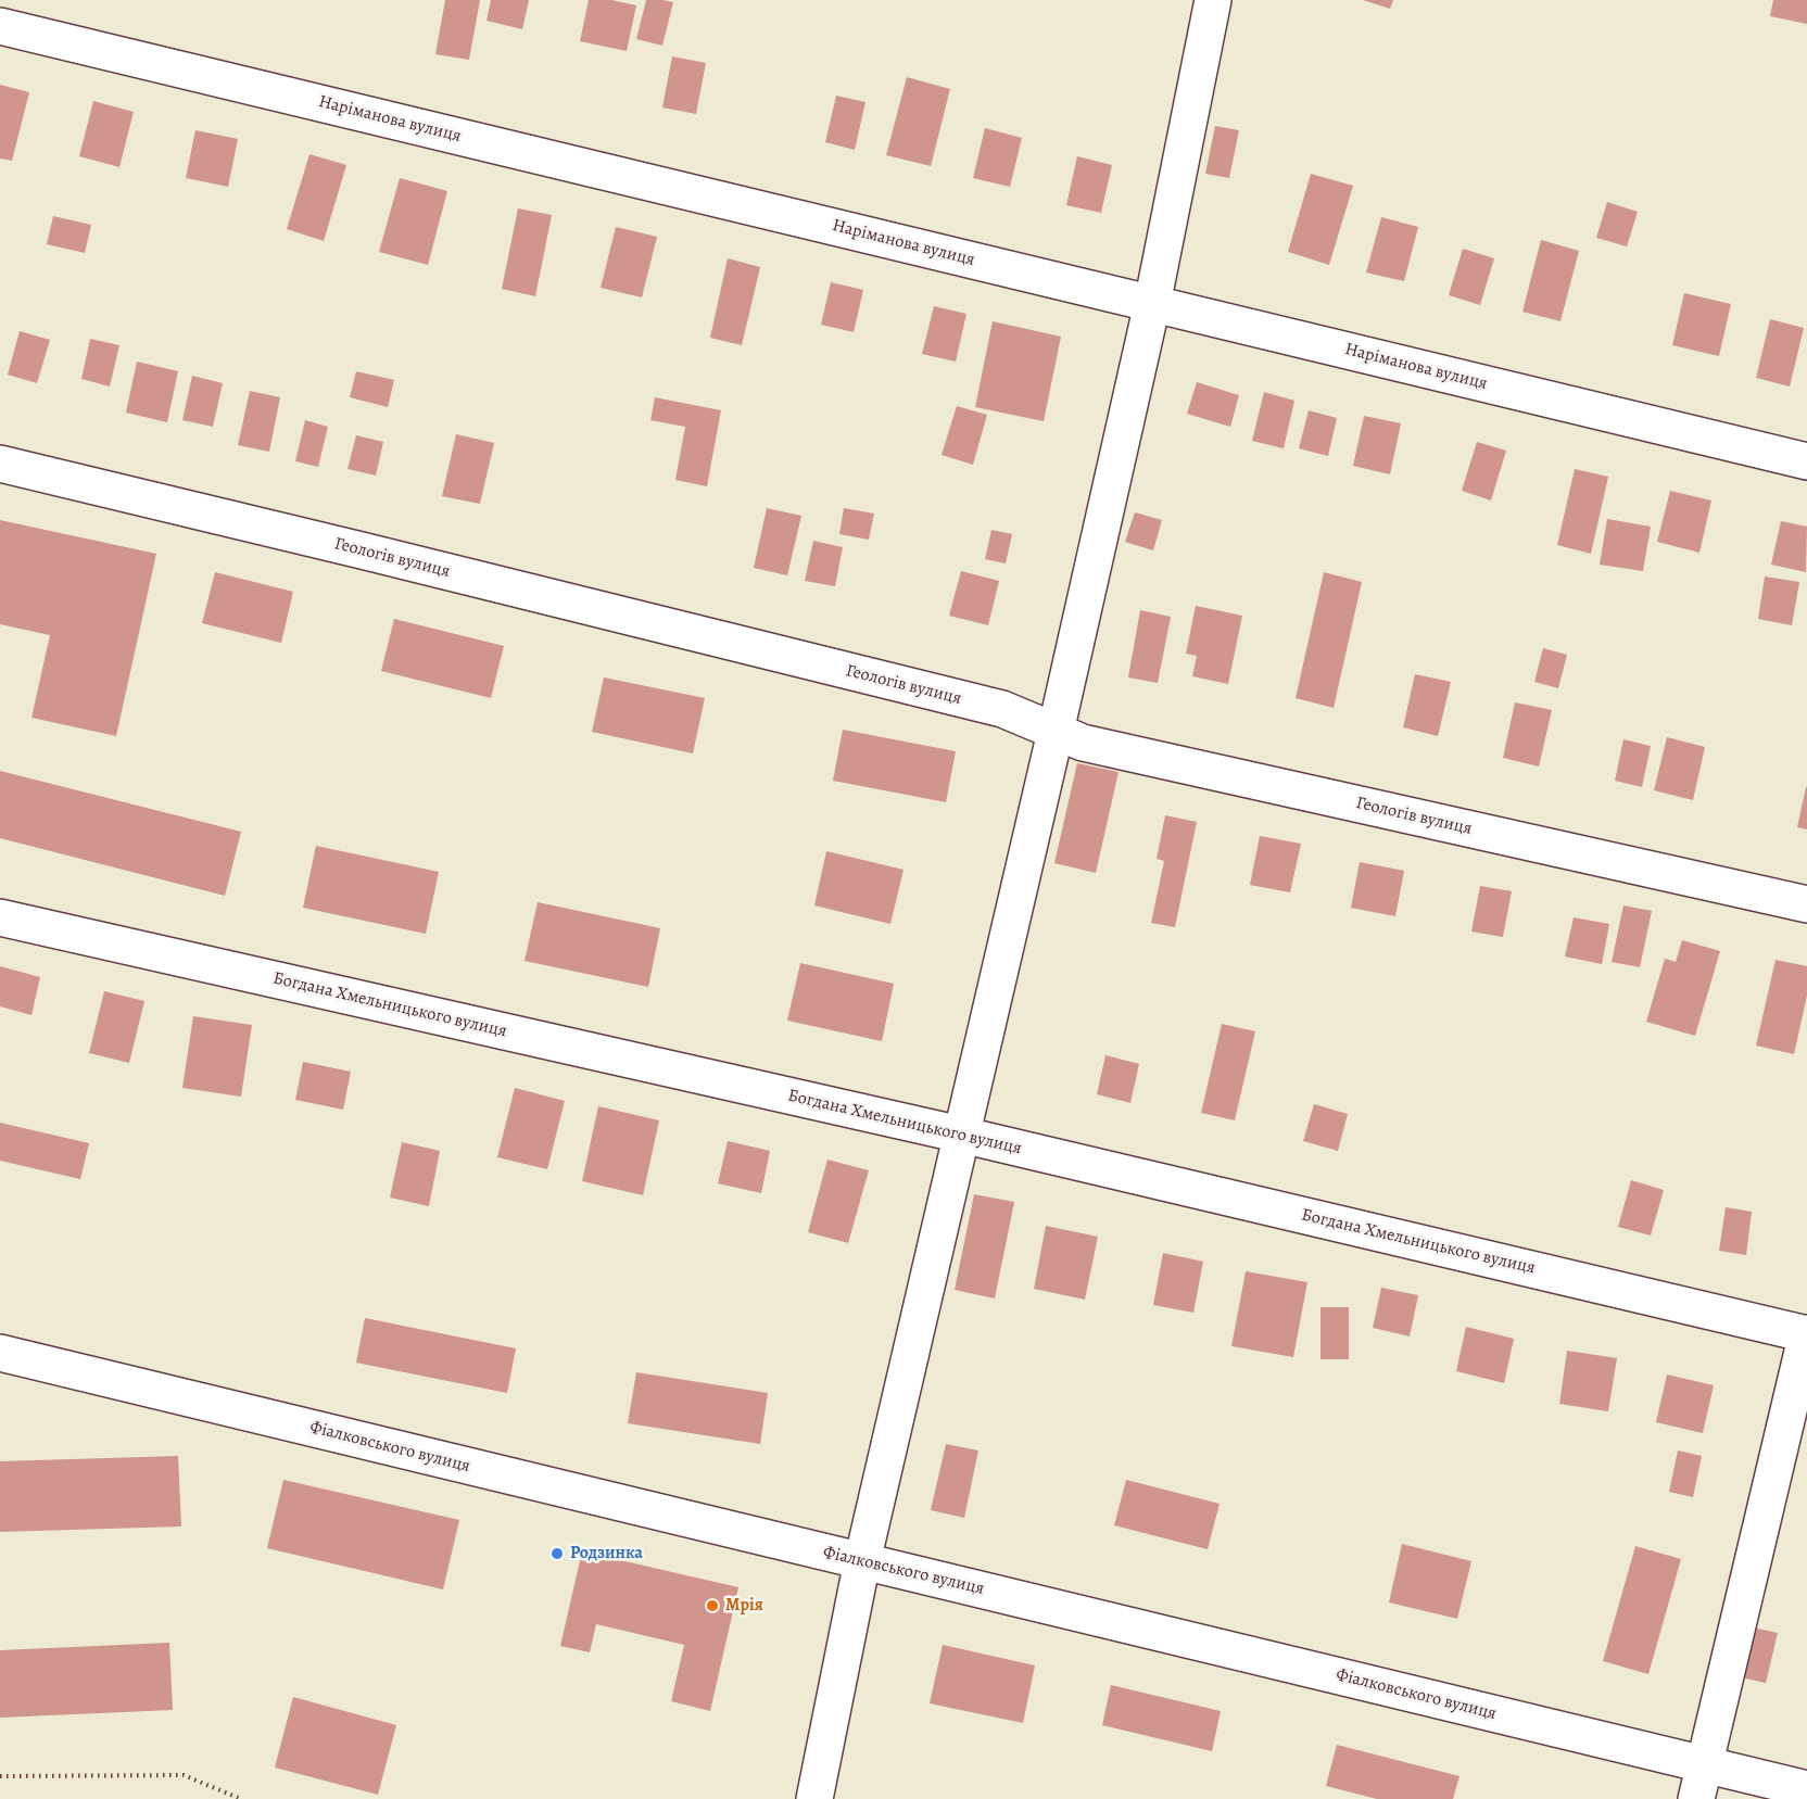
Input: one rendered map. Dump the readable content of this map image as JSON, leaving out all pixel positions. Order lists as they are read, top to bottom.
{
  "streets": {
    "street": [
      "Наріманова вулиця",
      "Геологів вулиця",
      "Богдана Хмельницького вулиця",
      "Фіалковського вулиця"
    ]
  },
  "places": ["Родзинка", "Мрія"]
}
